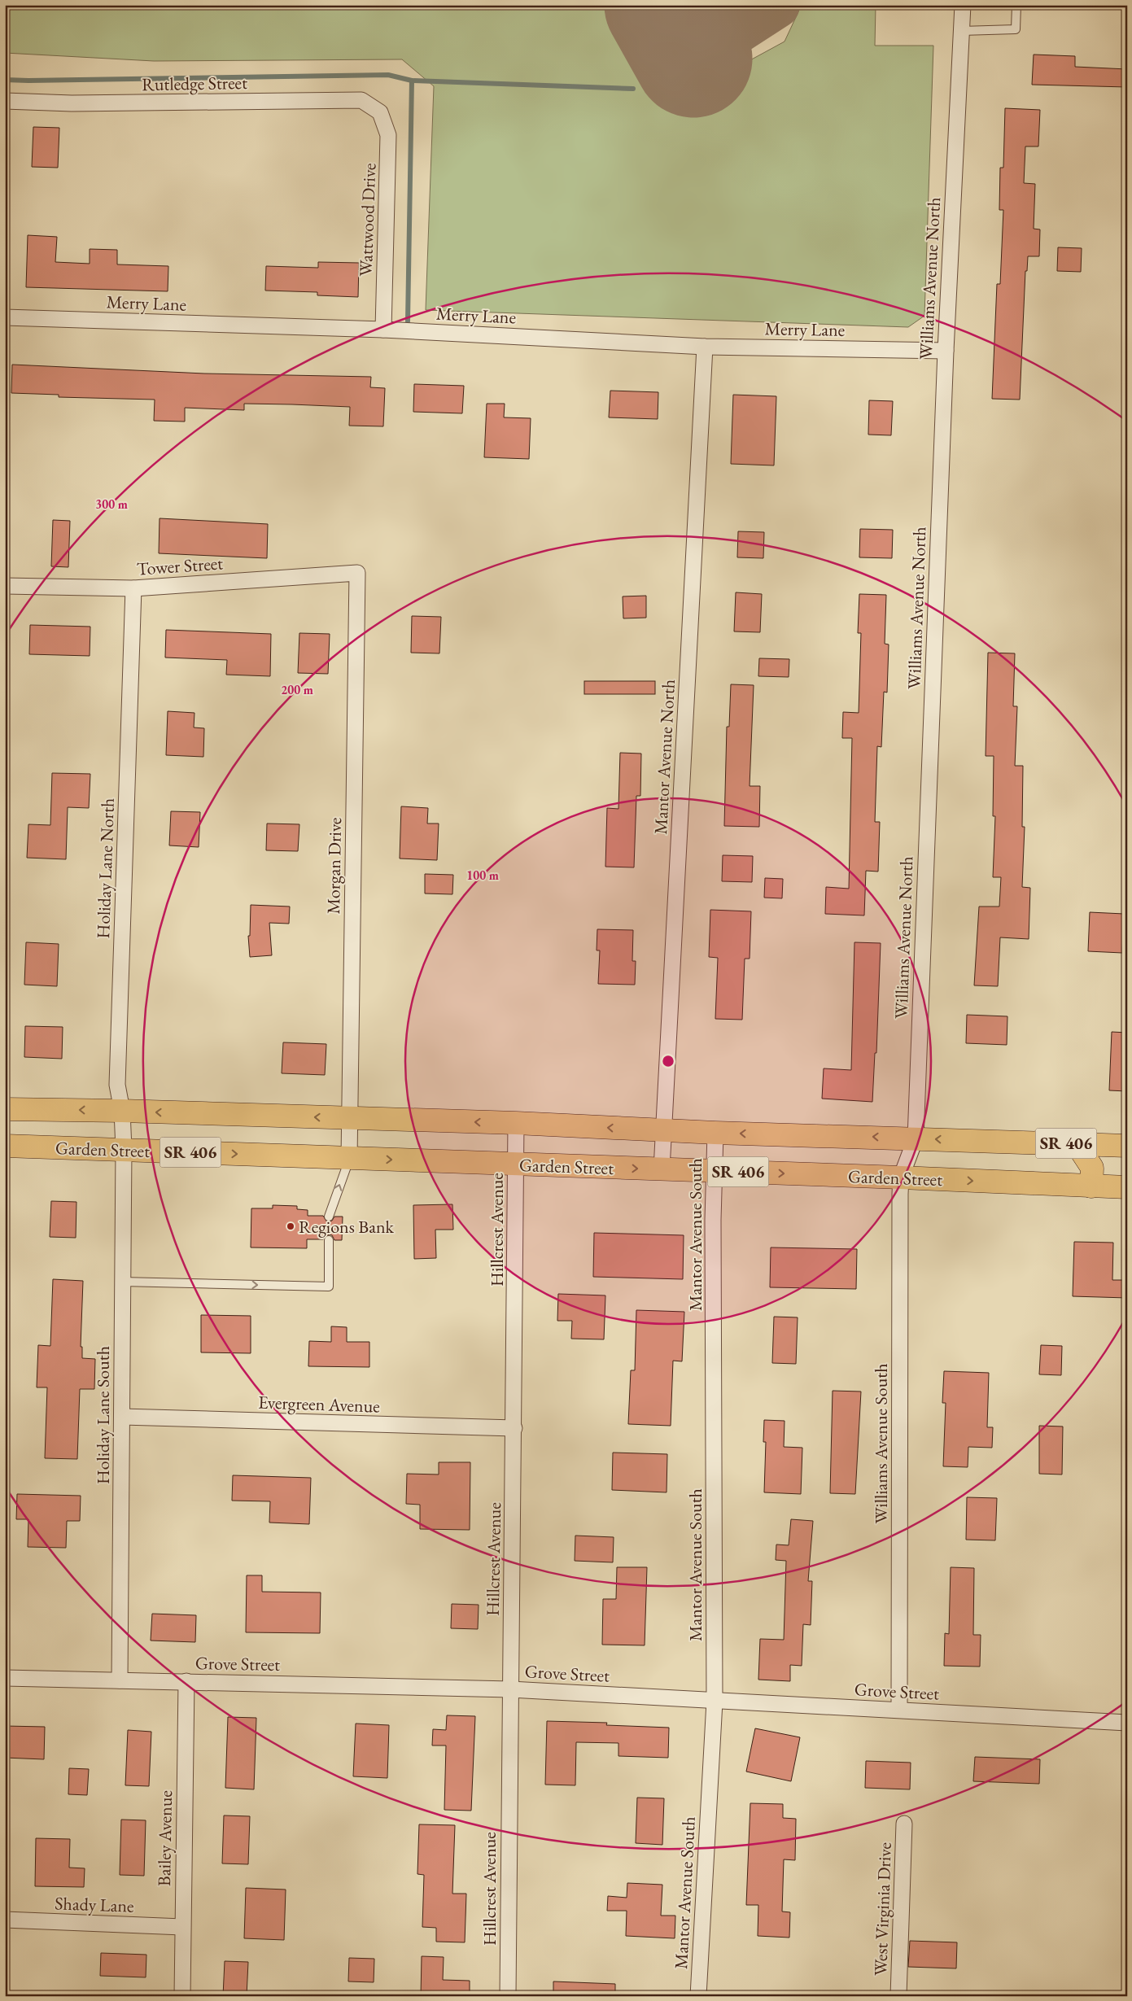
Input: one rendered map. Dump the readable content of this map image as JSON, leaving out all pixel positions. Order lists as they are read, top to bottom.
{
  "streets": {
    "main road": ["SR 406", "Garden Street"],
    "street": [
      "Rutledge Street",
      "Wattwood Drive",
      "Williams Avenue North",
      "Merry Lane",
      "Tower Street",
      "Mantor Avenue North",
      "Morgan Drive",
      "Holiday Lane North",
      "Hillcrest Avenue",
      "Mantor Avenue South",
      "Evergreen Avenue",
      "Holiday Lane South",
      "Williams Avenue South",
      "Grove Street",
      "Bailey Avenue",
      "Shady Lane",
      "West Virginia Drive"
    ]
  },
  "crossings": [
    ["Rutledge Street", "Wattwood Drive"],
    ["Wattwood Drive", "Merry Lane"],
    ["Williams Avenue North", "Merry Lane"],
    ["Williams Avenue North", "Garden Street"],
    ["Williams Avenue North", "Williams Avenue South"],
    ["Merry Lane", "Mantor Avenue North"],
    ["Tower Street", "Morgan Drive"],
    ["Tower Street", "Holiday Lane North"],
    ["Mantor Avenue North", "Garden Street"],
    ["Morgan Drive", "Garden Street"],
    ["Holiday Lane North", "Garden Street"],
    ["Holiday Lane North", "Holiday Lane South"],
    ["Garden Street", "Hillcrest Avenue"],
    ["Garden Street", "Mantor Avenue South"],
    ["Garden Street", "Holiday Lane South"],
    ["Garden Street", "Williams Avenue South"],
    ["Hillcrest Avenue", "Evergreen Avenue"],
    ["Hillcrest Avenue", "Grove Street"],
    ["Mantor Avenue South", "Grove Street"],
    ["Evergreen Avenue", "Holiday Lane South"],
    ["Holiday Lane South", "Grove Street"],
    ["Williams Avenue South", "Grove Street"],
    ["Grove Street", "Bailey Avenue"],
    ["Bailey Avenue", "Shady Lane"]
  ],
  "places": ["Regions Bank"],
  "rings": ["300 m", "200 m", "100 m"]
}
